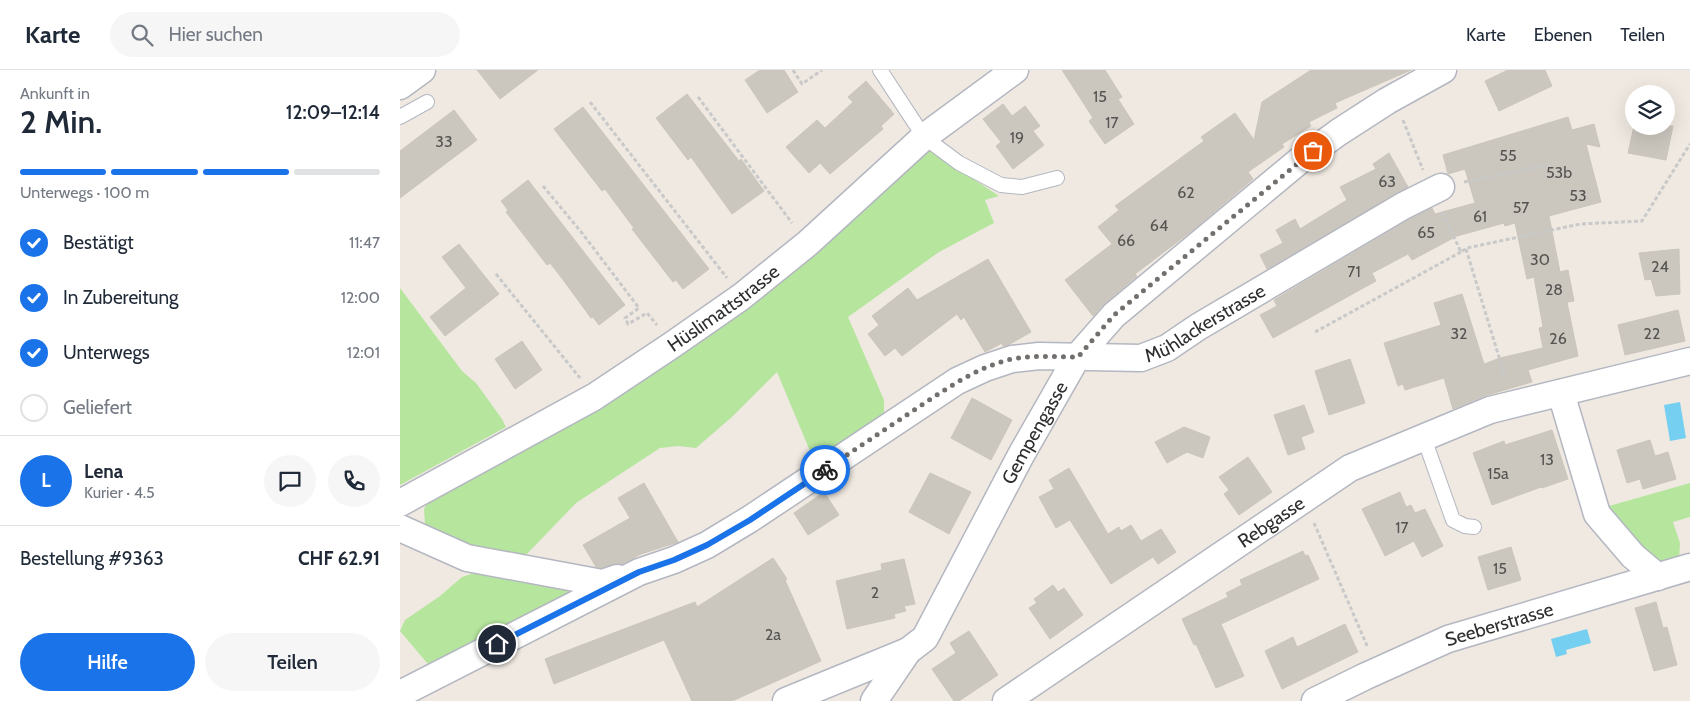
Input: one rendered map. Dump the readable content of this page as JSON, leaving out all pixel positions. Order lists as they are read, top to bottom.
{
  "streets": {
    "street": [
      "Hüslimattstrasse",
      "Mühlackerstrasse",
      "Gempengasse",
      "Rebgasse",
      "Seeberstrasse"
    ]
  },
  "crossings": [
    ["Mühlackerstrasse", "Gempengasse"]
  ],
  "house_numbers": [
    "15",
    "17",
    "19",
    "33",
    "55",
    "53b",
    "63",
    "62",
    "53",
    "57",
    "61",
    "64",
    "65",
    "66",
    "30",
    "24",
    "71",
    "28",
    "32",
    "22",
    "26",
    "13",
    "15a",
    "17",
    "15",
    "2",
    "2a"
  ],
  "page": {
    "header": "Karte",
    "search": "Hier suchen",
    "nav": ["Karte", "Ebenen", "Teilen"],
    "heading": ["2 Min.", "Ankunft in", "12:09–12:14"],
    "panel": [
      "Lena",
      "Kurier · 4.5",
      "Bestellung #9363",
      "CHF 62.91"
    ],
    "bar": "Unterwegs · 100 m",
    "list": [
      ["Bestätigt", "11:47"],
      ["In Zubereitung", "12:00"],
      ["Unterwegs", "12:01"],
      "Geliefert"
    ],
    "round": "L",
    "buttons": ["Hilfe", "Teilen"]
  }
}
